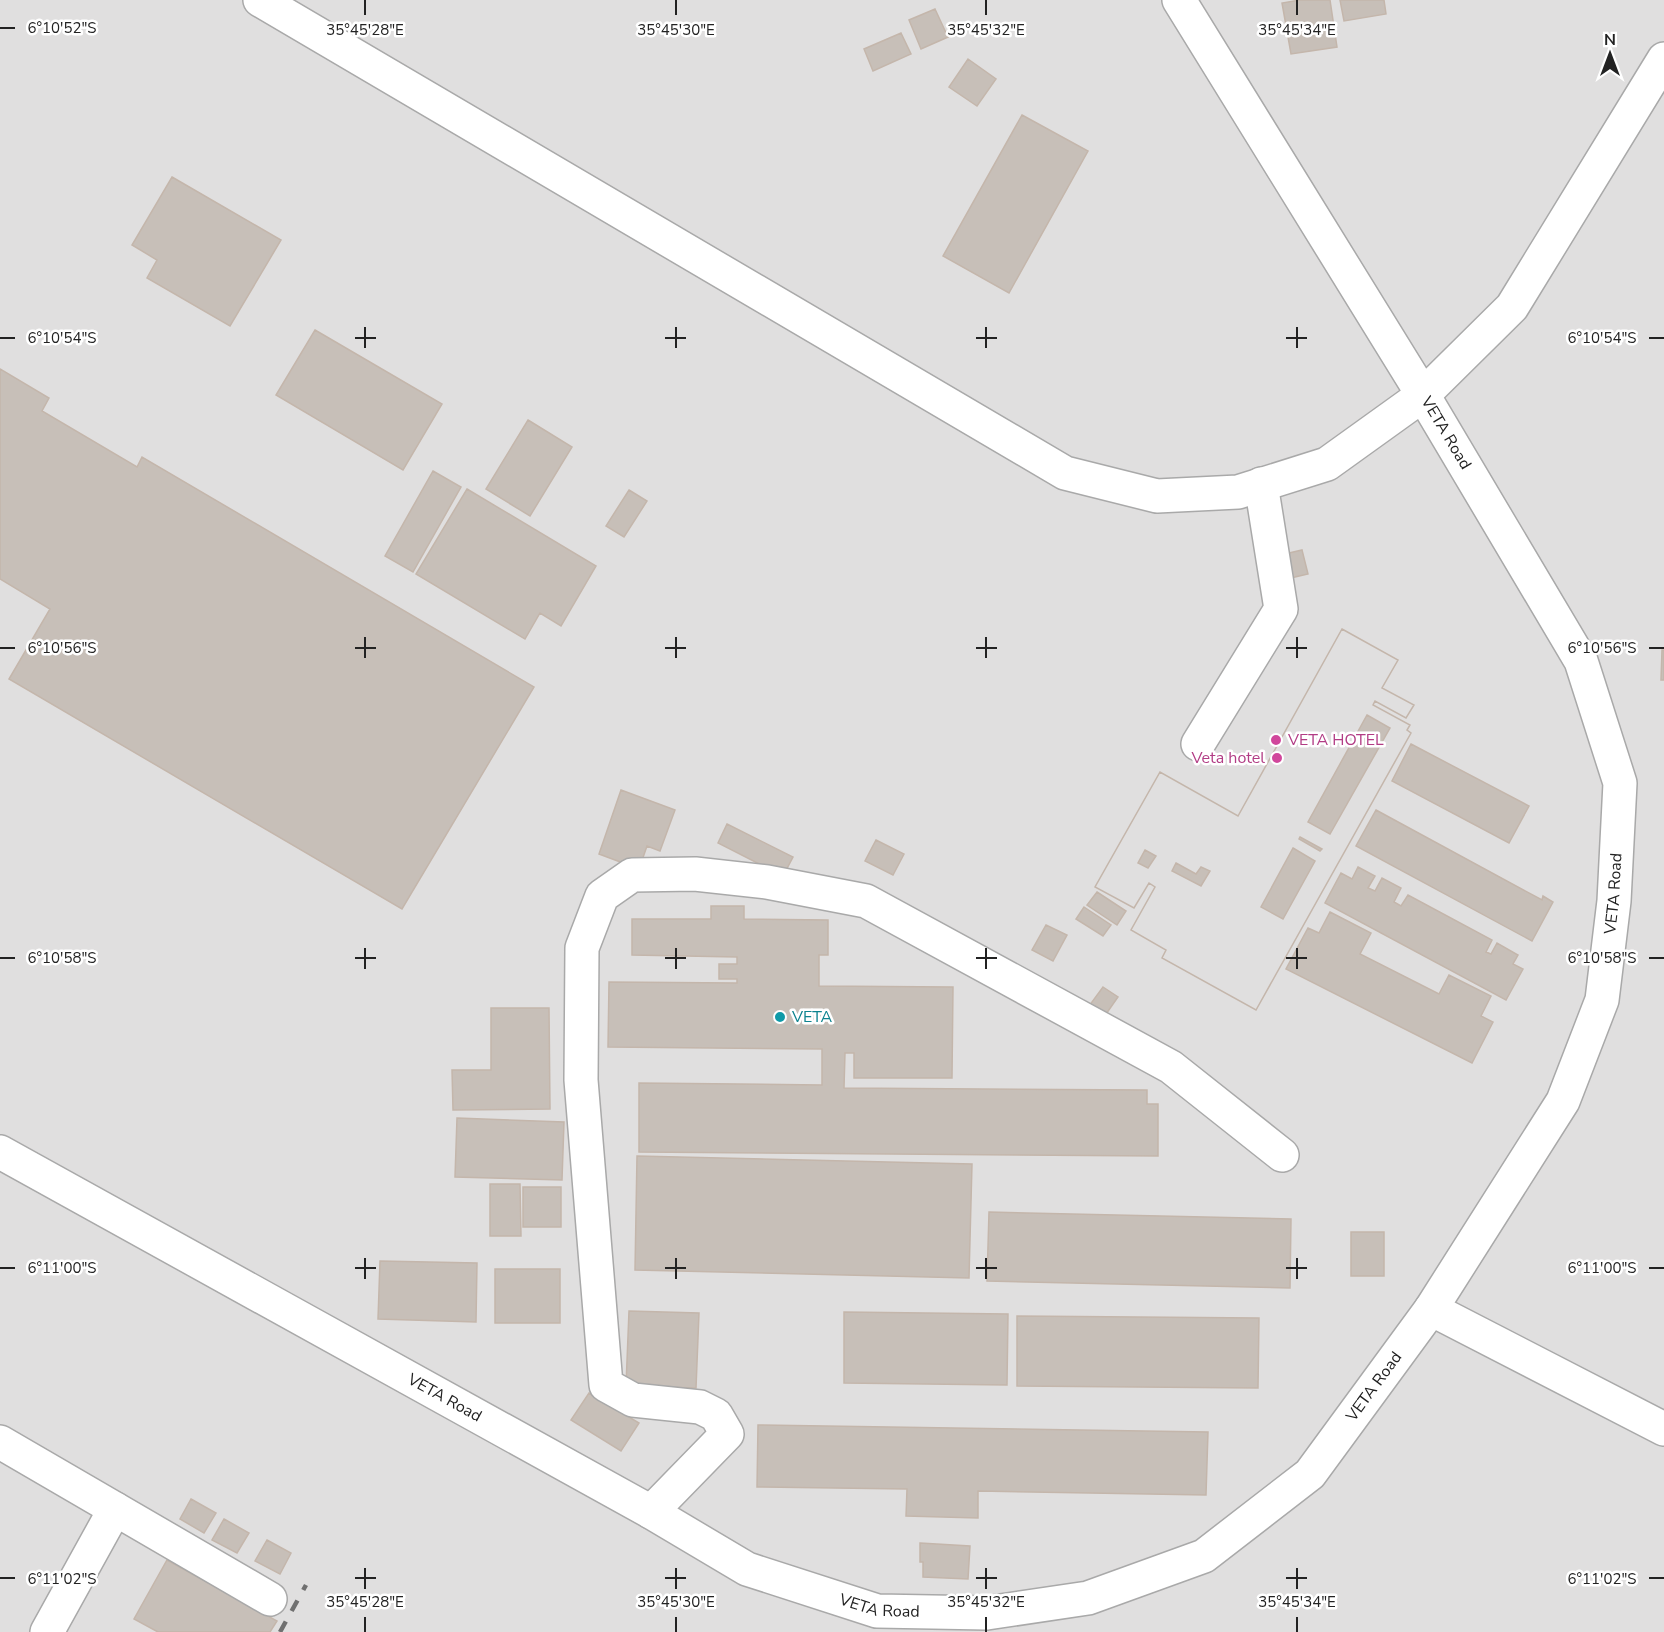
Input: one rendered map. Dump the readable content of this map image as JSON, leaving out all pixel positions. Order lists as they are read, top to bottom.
{
  "streets": {
    "street": ["VETA Road"]
  },
  "places": ["VETA HOTEL", "Veta hotel", "VETA"],
  "north": "top",
  "coordinates": [
    "6°10'52\"S",
    "35°45'28\"E",
    "35°45'30\"E",
    "35°45'32\"E",
    "35°45'34\"E",
    "6°10'54\"S",
    "6°10'56\"S",
    "6°10'58\"S",
    "6°11'00\"S",
    "6°11'02\"S"
  ]
}
